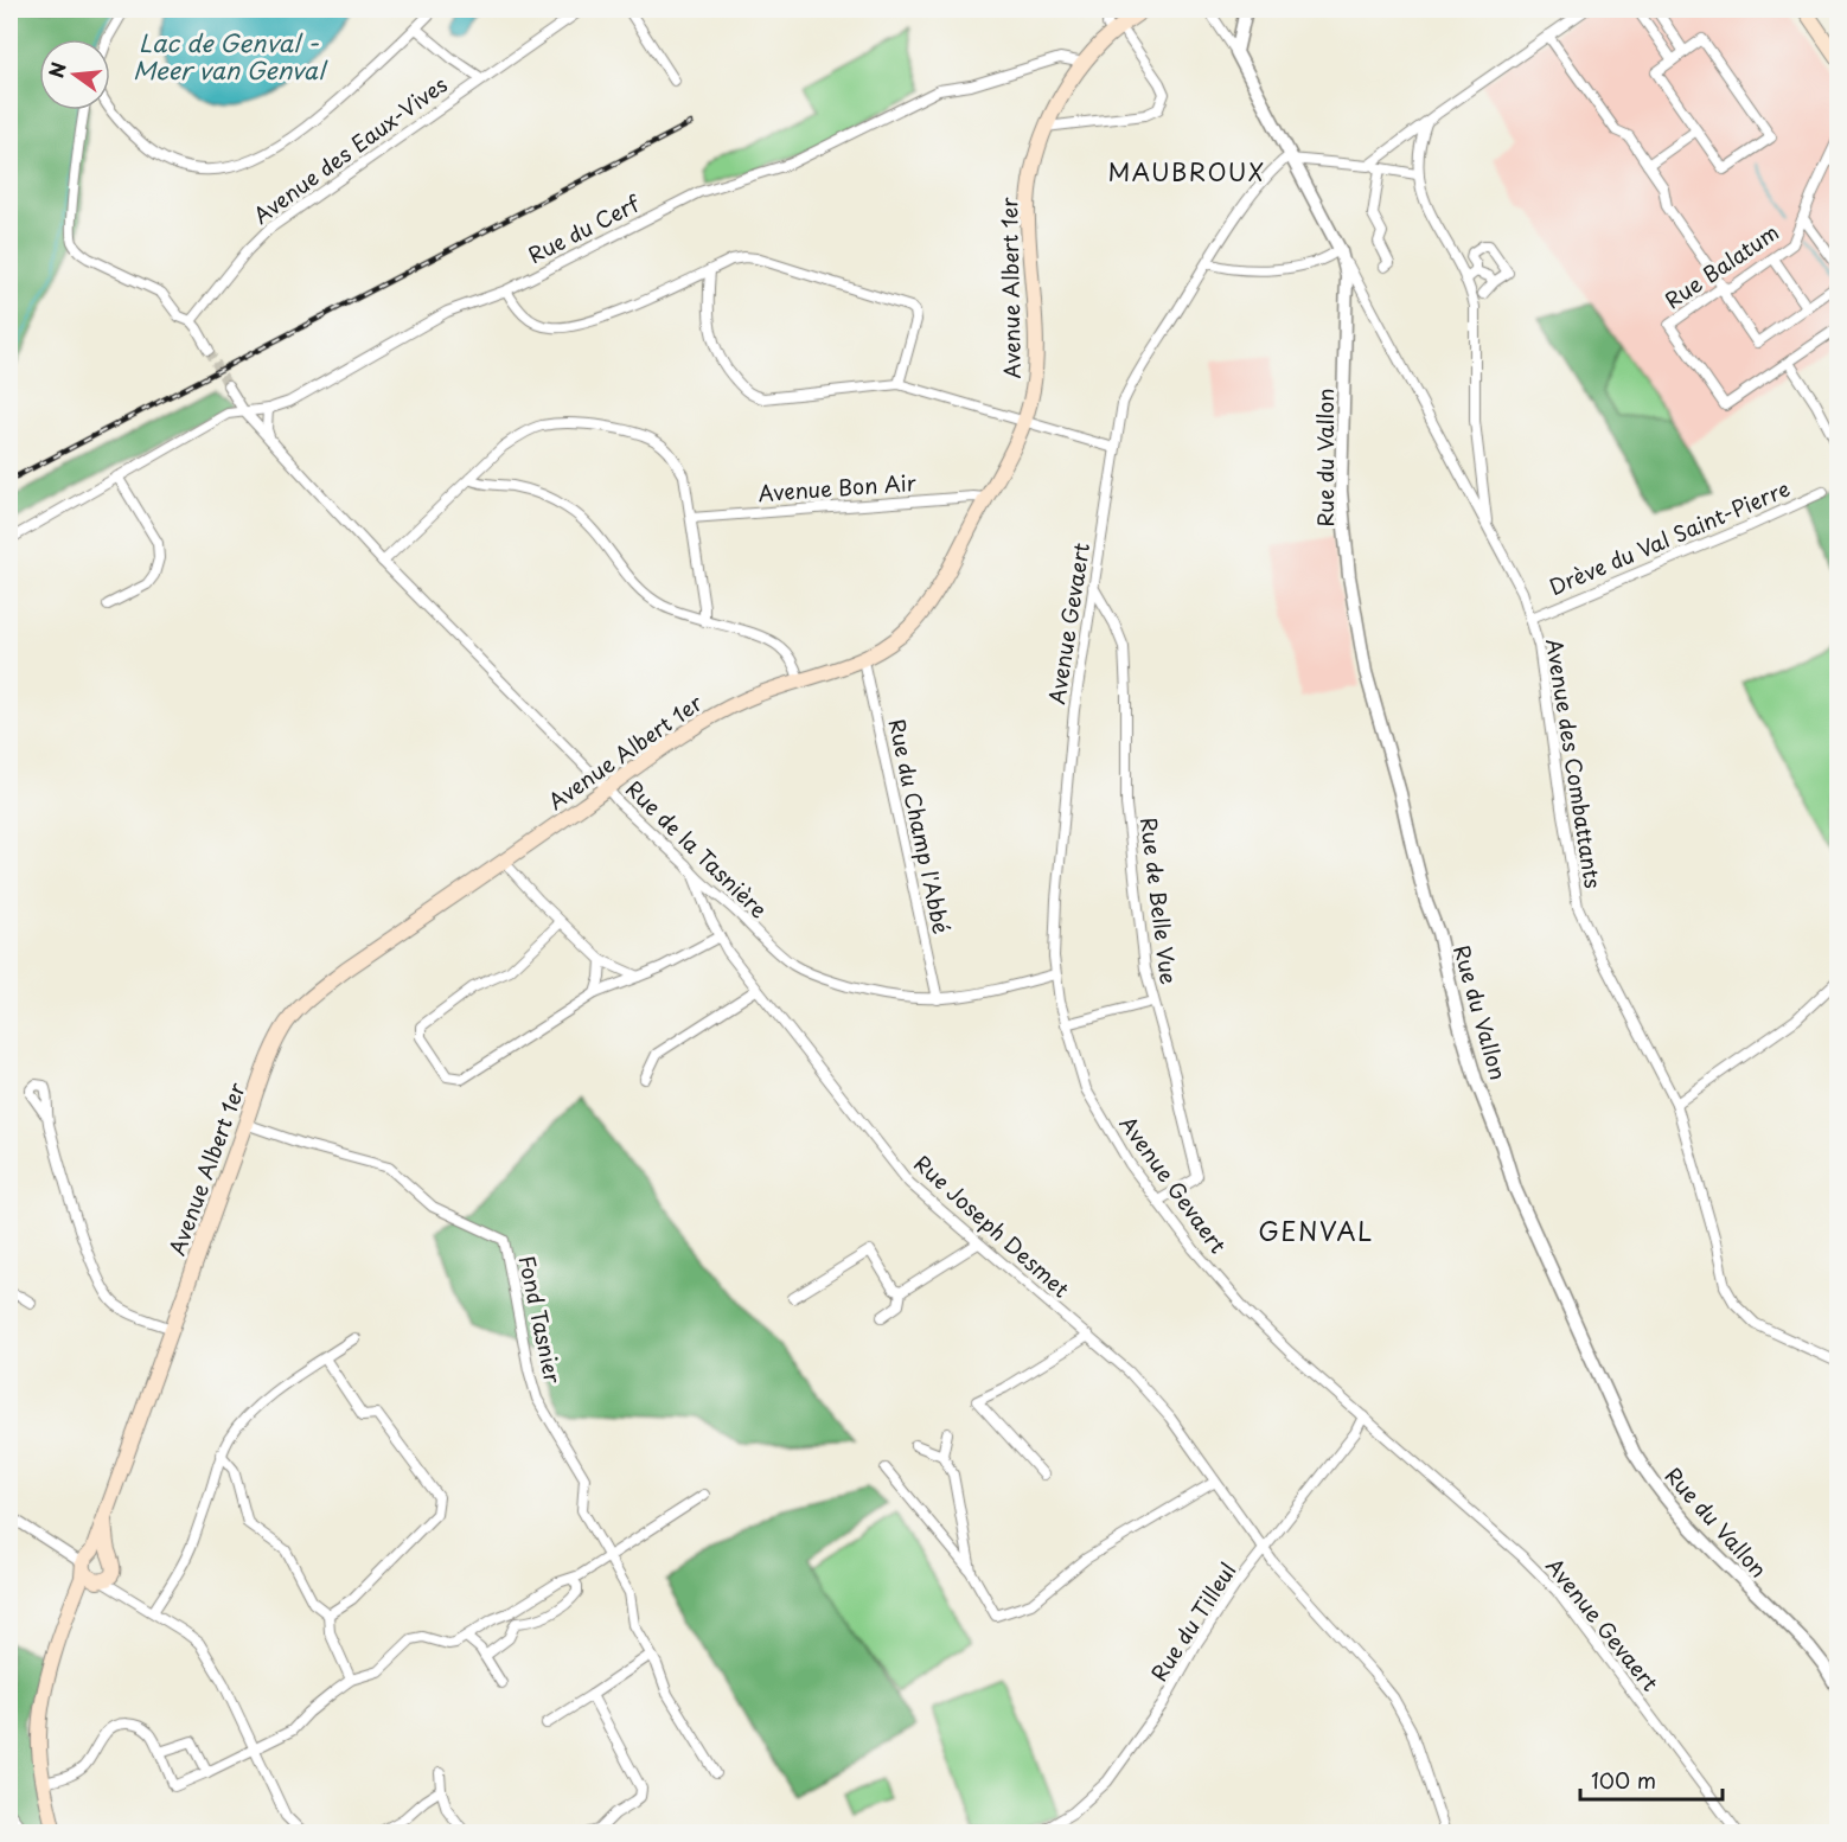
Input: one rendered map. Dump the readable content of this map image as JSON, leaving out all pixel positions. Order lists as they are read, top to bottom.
{
  "streets": {
    "main road": ["Avenue Albert 1er"],
    "street": [
      "Avenue des Eaux-Vives",
      "Rue du Cerf",
      "Rue Balatum",
      "Rue du Vallon",
      "Avenue Bon Air",
      "Drève du Val Saint-Pierre",
      "Avenue Gevaert",
      "Avenue des Combattants",
      "Rue du Champ l'Abbé",
      "Rue de la Tasnière",
      "Rue de Belle Vue",
      "Rue Joseph Desmet",
      "Fond Tasnier",
      "Rue du Tilleul"
    ]
  },
  "crossings": [
    ["Rue du Cerf", "Avenue Albert 1er"],
    ["Rue du Cerf", "Rue de la Tasnière"],
    ["Avenue Albert 1er", "Avenue Bon Air"],
    ["Avenue Albert 1er", "Rue du Champ l'Abbé"],
    ["Avenue Albert 1er", "Rue de la Tasnière"],
    ["Avenue Albert 1er", "Fond Tasnier"],
    ["Rue du Vallon", "Avenue des Combattants"],
    ["Drève du Val Saint-Pierre", "Avenue des Combattants"],
    ["Avenue Gevaert", "Avenue des Combattants"],
    ["Avenue Gevaert", "Rue de la Tasnière"],
    ["Avenue Gevaert", "Rue de Belle Vue"],
    ["Avenue Gevaert", "Rue du Tilleul"],
    ["Rue du Champ l'Abbé", "Rue de la Tasnière"],
    ["Rue de la Tasnière", "Rue Joseph Desmet"],
    ["Rue Joseph Desmet", "Rue du Tilleul"]
  ],
  "districts": ["MAUBROUX", "GENVAL"],
  "water": ["Lac de Genval - Meer van Genval"],
  "scale_bar": "100 m",
  "north": "left"
}
